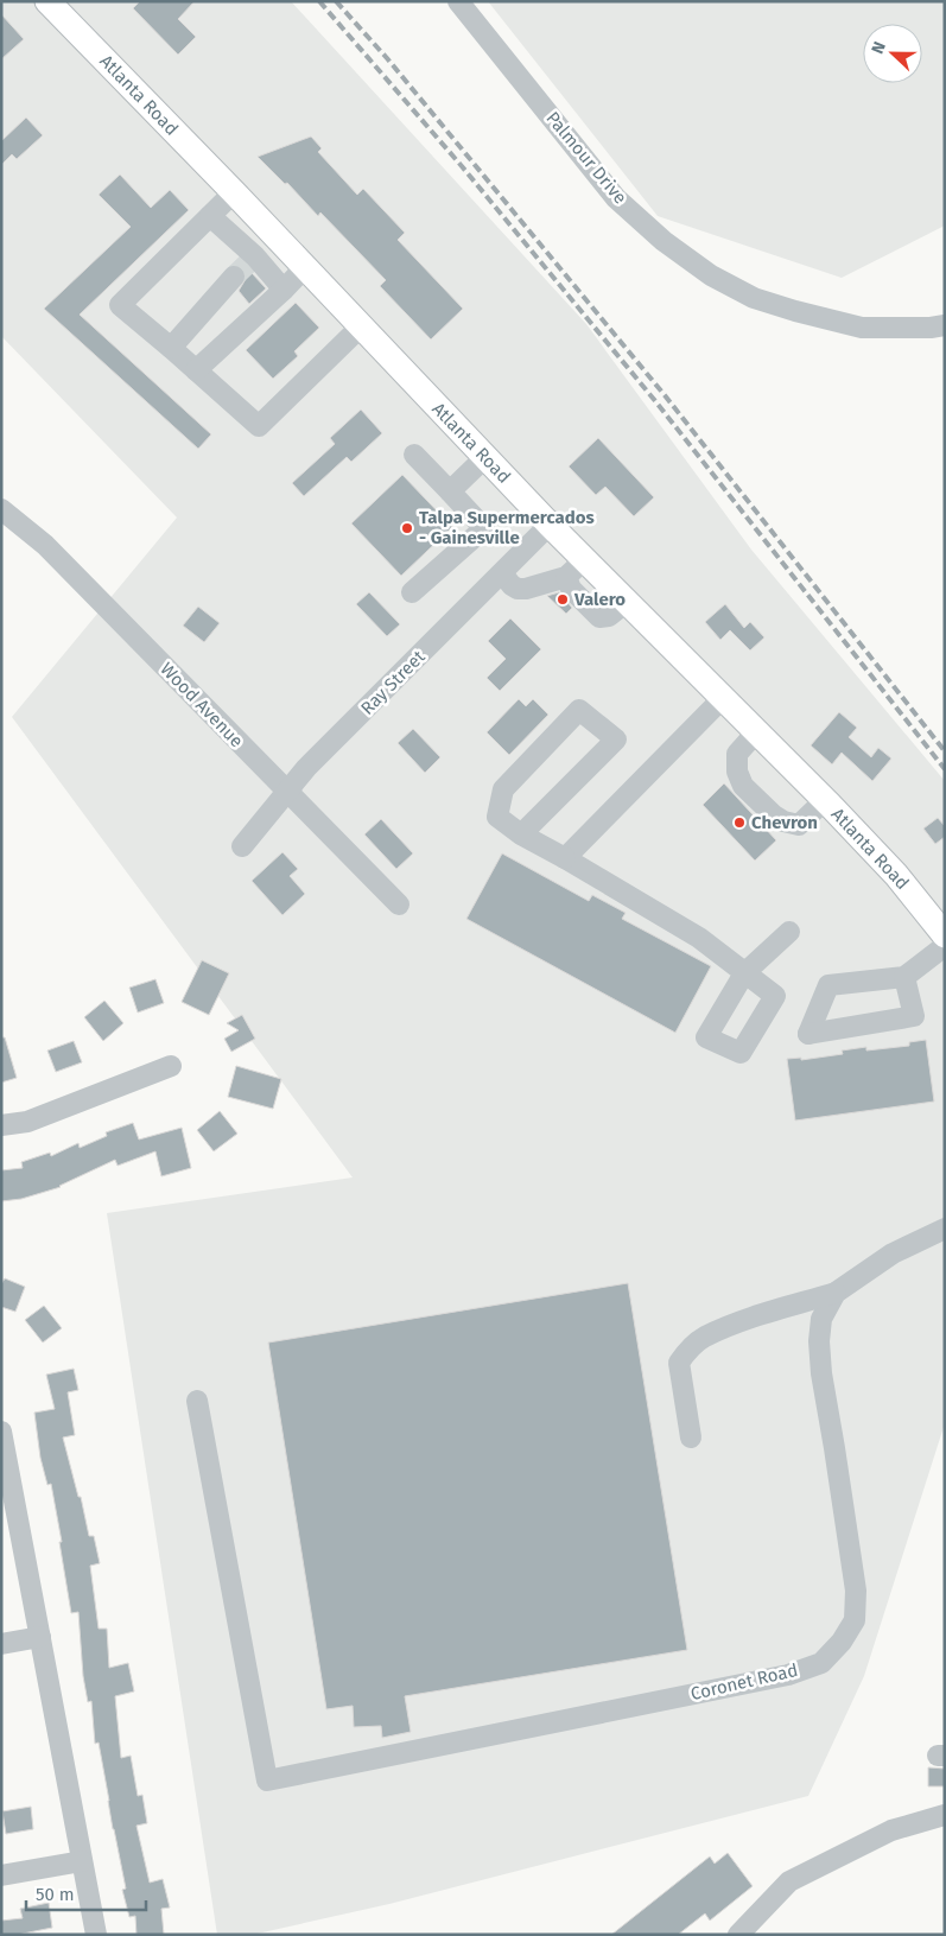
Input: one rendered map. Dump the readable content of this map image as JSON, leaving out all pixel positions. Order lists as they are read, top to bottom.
{
  "streets": {
    "main road": ["Atlanta Road"],
    "street": [
      "Palmour Drive",
      "Ray Street",
      "Wood Avenue",
      "Coronet Road"
    ]
  },
  "crossings": [
    ["Atlanta Road", "Ray Street"],
    ["Ray Street", "Wood Avenue"]
  ],
  "places": ["Talpa Supermercados - Gainesville", "Valero", "Chevron"],
  "scale_bar": "50 m",
  "north": "left"
}
